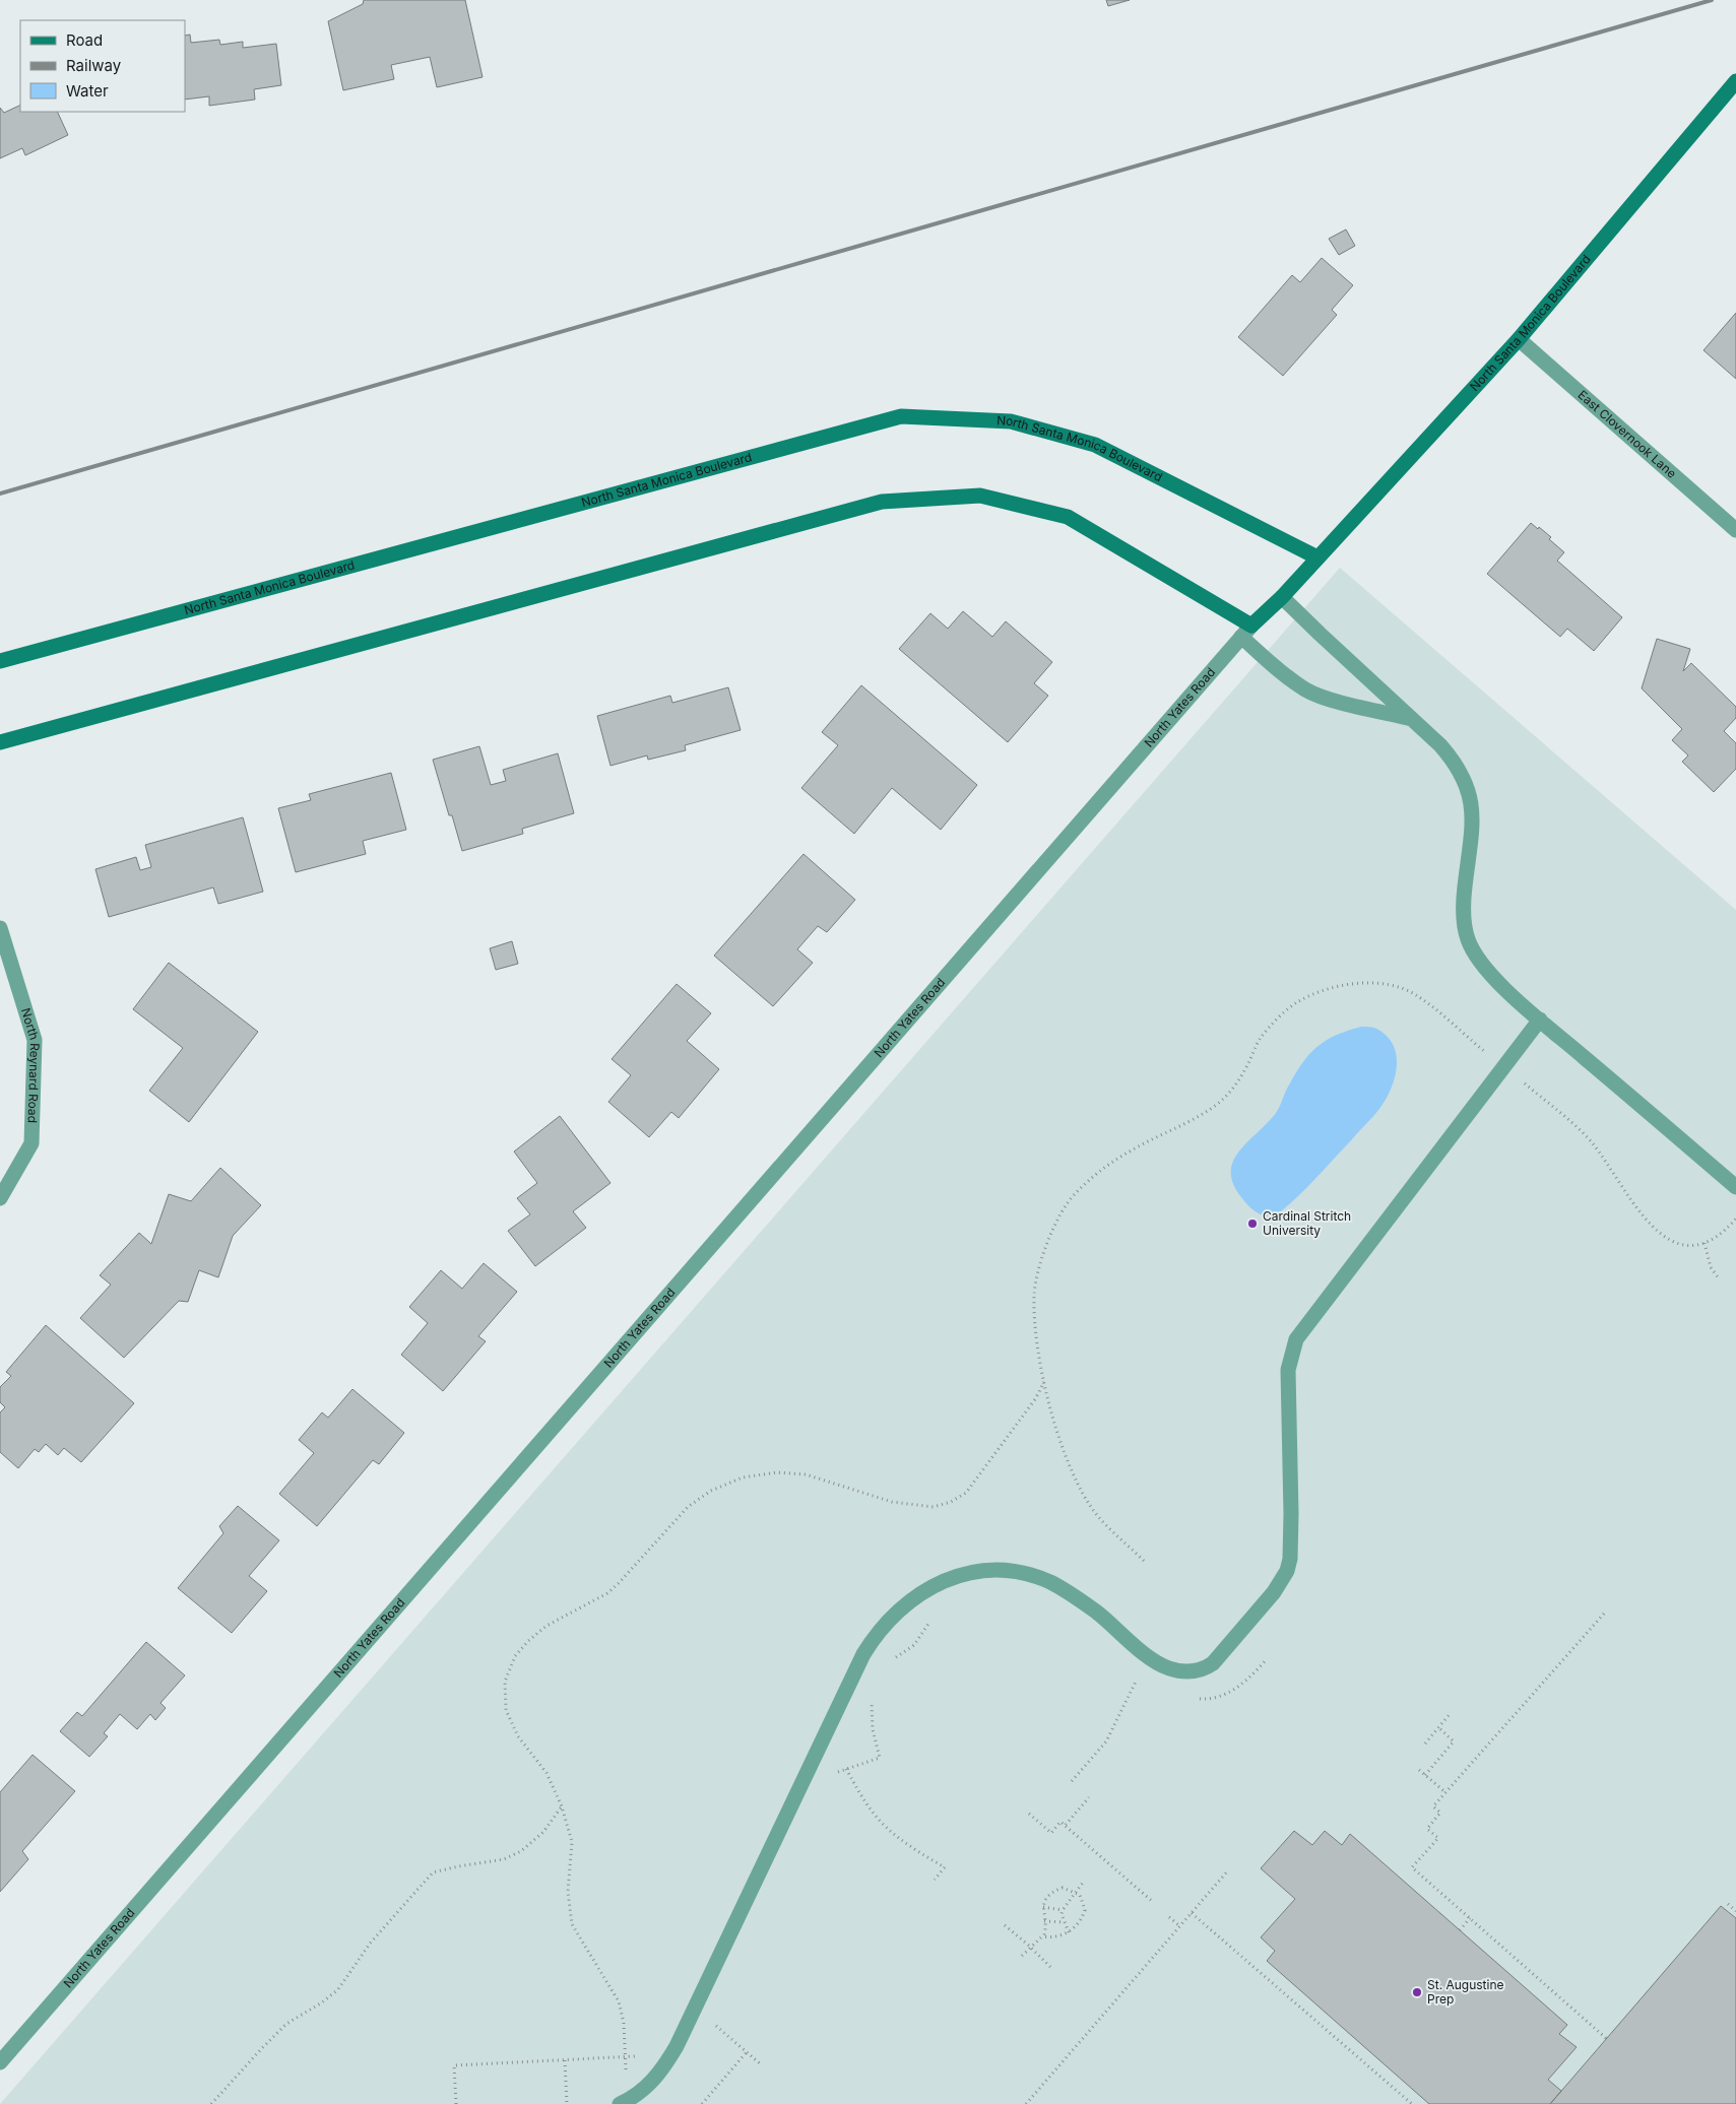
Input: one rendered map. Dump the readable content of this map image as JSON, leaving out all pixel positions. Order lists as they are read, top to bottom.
{
  "streets": {
    "street": [
      "North Santa Monica Boulevard",
      "East Clovernook Lane",
      "North Yates Road",
      "North Reynard Road"
    ]
  },
  "crossings": [
    ["North Santa Monica Boulevard", "East Clovernook Lane"],
    ["North Santa Monica Boulevard", "North Yates Road"]
  ],
  "places": ["Cardinal Stritch University", "St. Augustine Prep"],
  "legend": ["Road", "Railway", "Water"]
}
